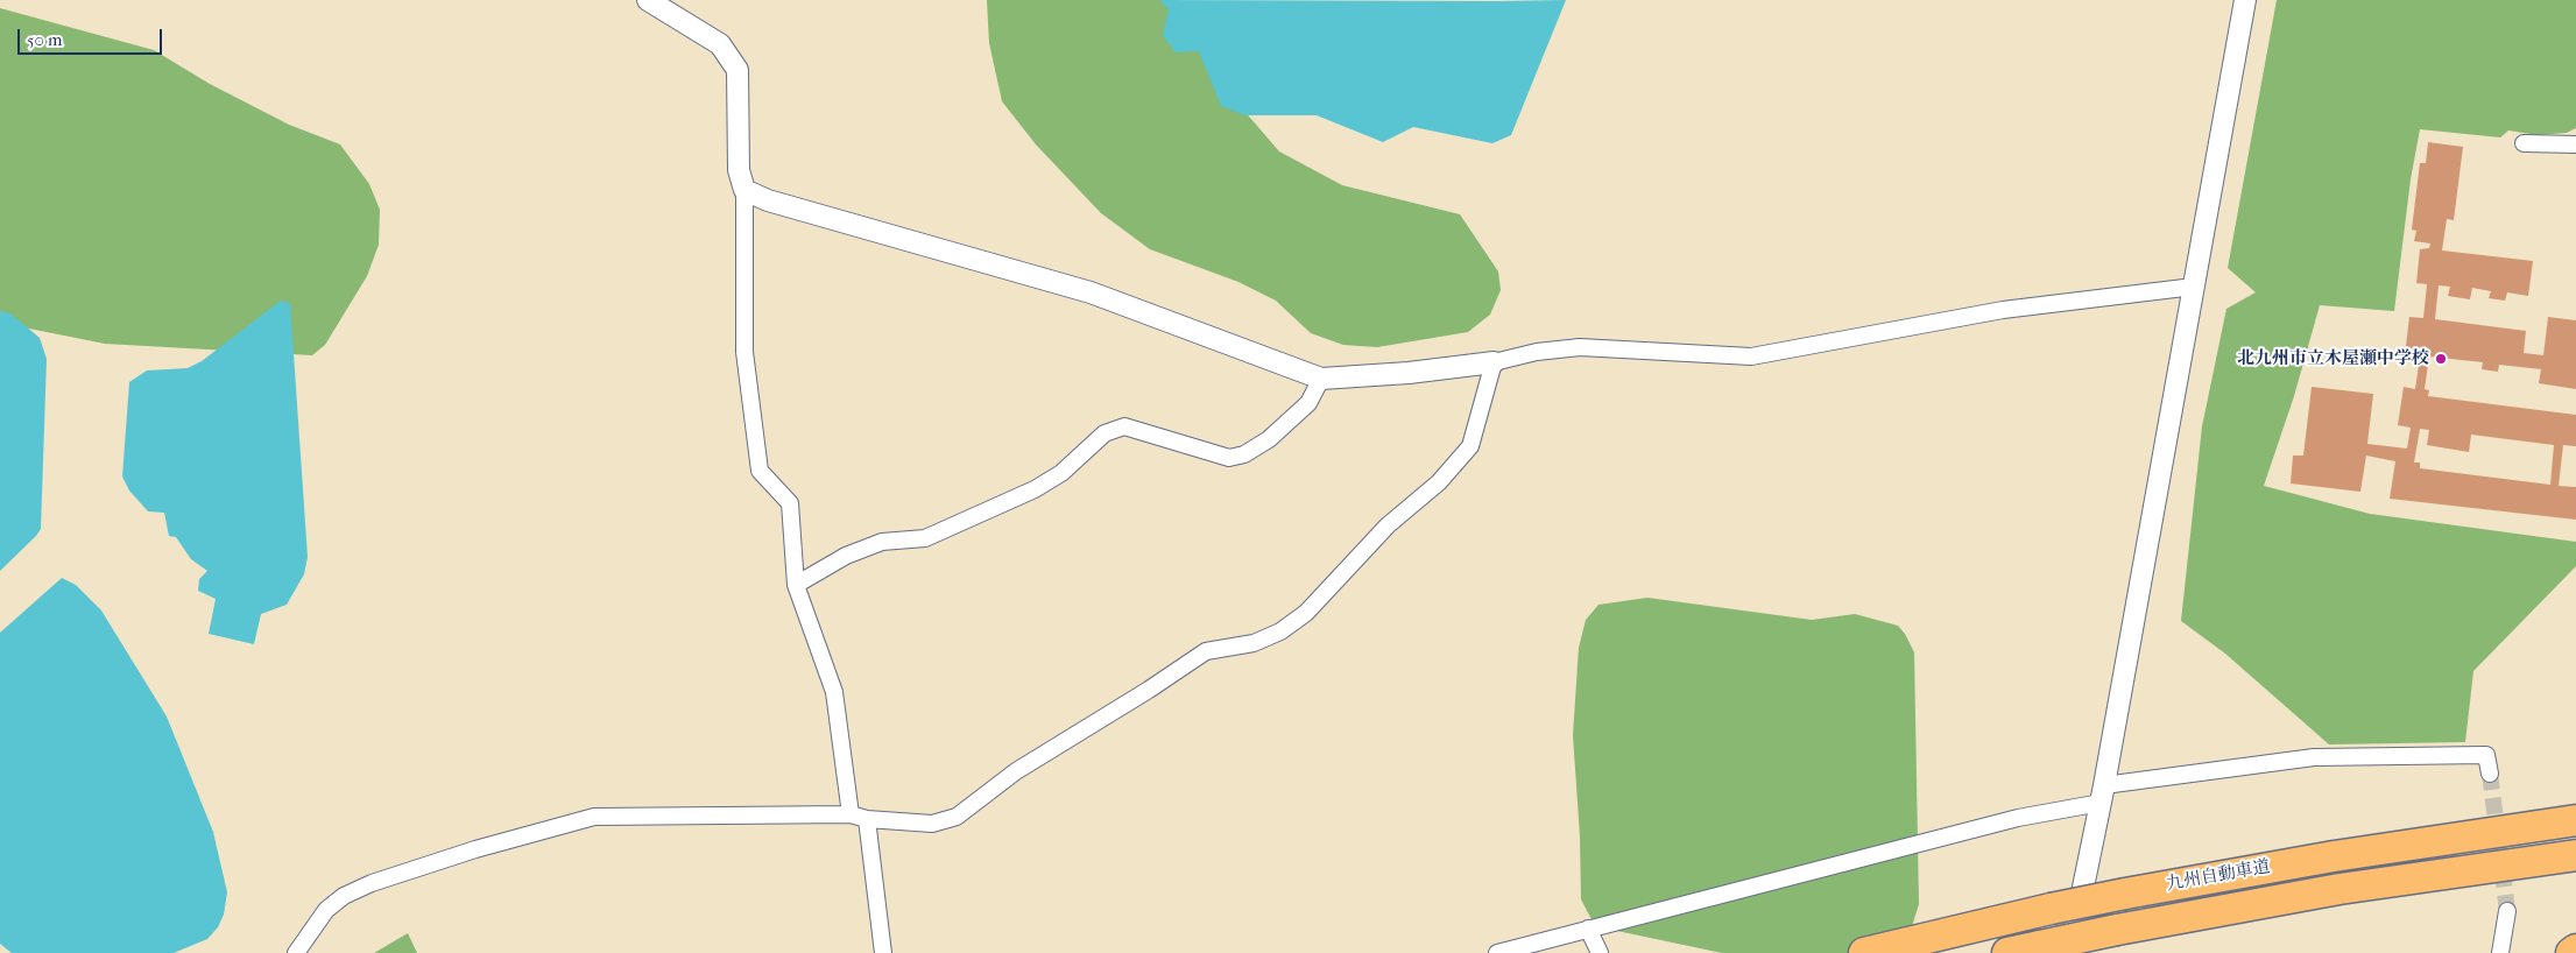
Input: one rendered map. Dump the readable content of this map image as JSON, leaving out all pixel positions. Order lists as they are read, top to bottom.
{
  "streets": {
    "highway": ["九州自動車道"]
  },
  "places": ["北九州市立木屋瀬中学校"],
  "scale_bar": "50 m"
}
